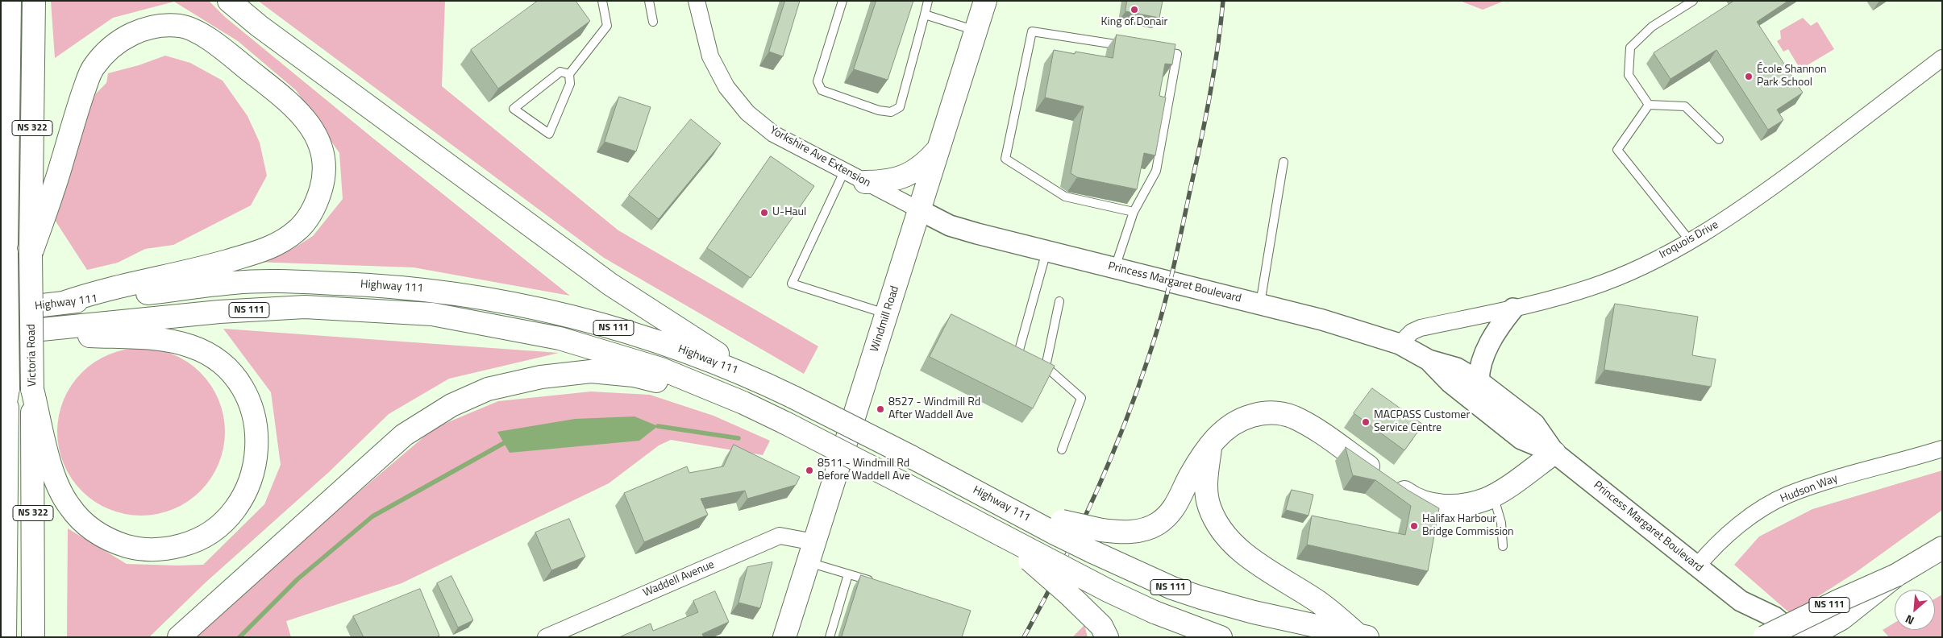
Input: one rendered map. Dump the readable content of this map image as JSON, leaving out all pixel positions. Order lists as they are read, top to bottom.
{
  "streets": {
    "main road": [
      "NS 322",
      "Highway 111",
      "NS 111",
      "Windmill Road",
      "Victoria Road"
    ],
    "street": [
      "Yorkshire Ave Extension",
      "Iroquois Drive",
      "Princess Margaret Boulevard",
      "Hudson Way",
      "Waddell Avenue"
    ]
  },
  "crossings": [
    ["Yorkshire Ave Extension", "Princess Margaret Boulevard"],
    ["Yorkshire Ave Extension", "Windmill Road"],
    ["Iroquois Drive", "Princess Margaret Boulevard"],
    ["Princess Margaret Boulevard", "NS 111"],
    ["Princess Margaret Boulevard", "Windmill Road"],
    ["Princess Margaret Boulevard", "Hudson Way"],
    ["Windmill Road", "Waddell Avenue"]
  ],
  "places": [
    "King of Donair",
    "École Shannon Park School",
    "U-Haul",
    "8527 - Windmill Rd After Waddell Ave",
    "MACPASS Customer Service Centre",
    "8511 - Windmill Rd Before Waddell Ave",
    "Halifax Harbour Bridge Commission"
  ],
  "north": "bottom left"
}
